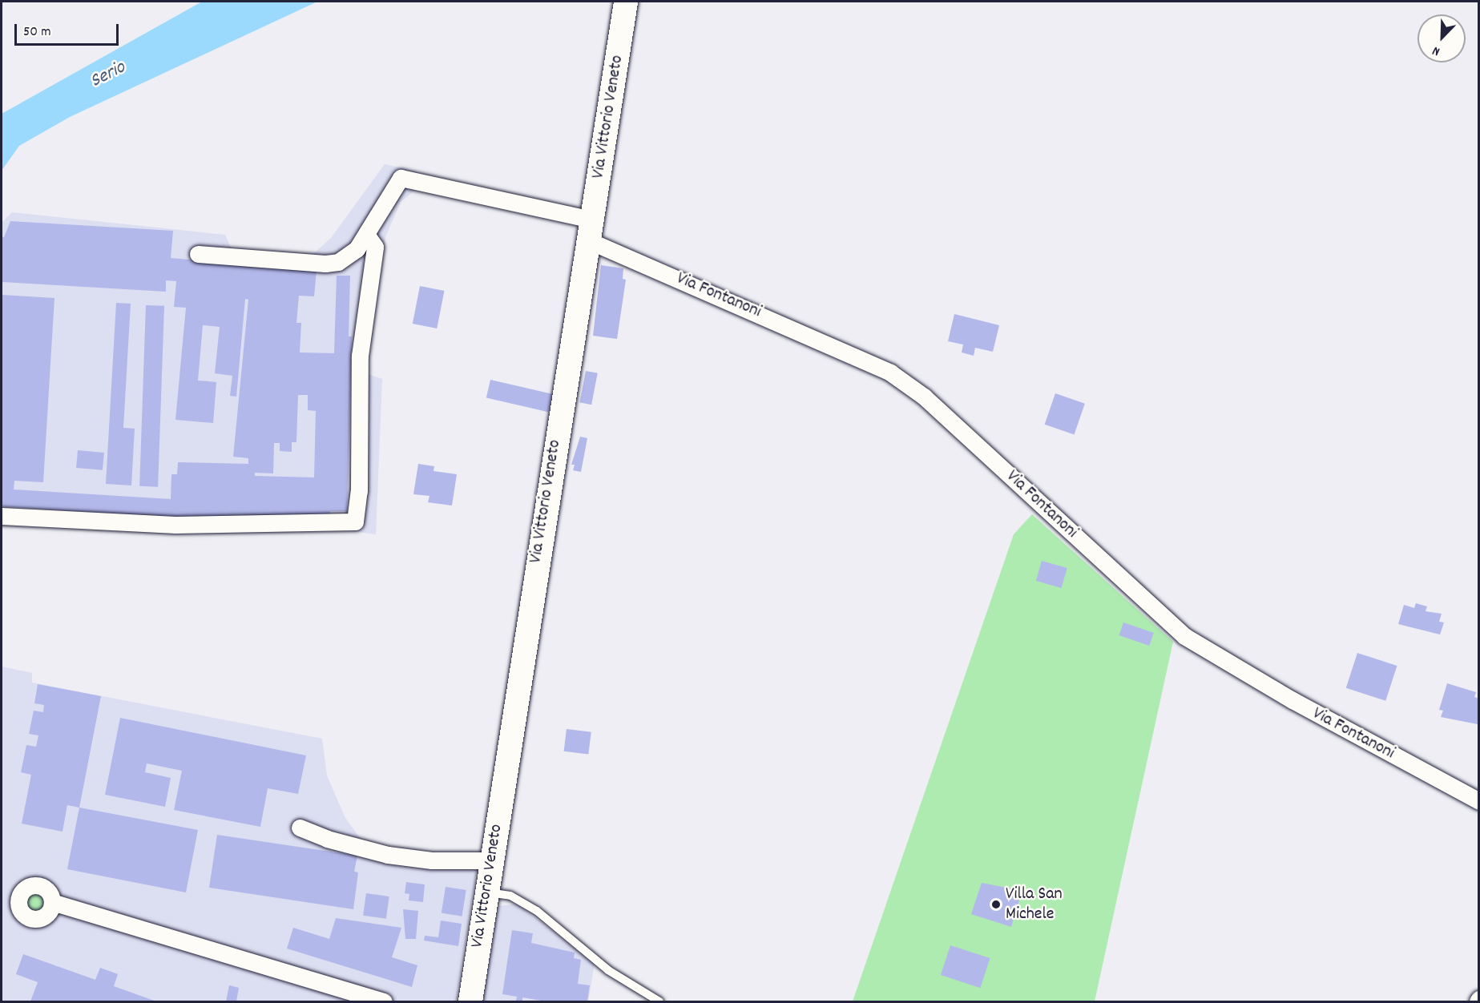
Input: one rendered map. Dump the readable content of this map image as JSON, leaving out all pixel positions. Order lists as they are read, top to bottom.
{
  "streets": {
    "main road": ["Via Vittorio Veneto"],
    "street": ["Via Fontanoni"]
  },
  "crossings": [
    ["Via Vittorio Veneto", "Via Fontanoni"]
  ],
  "water": ["Serio"],
  "places": ["Villa San Michele"],
  "scale_bar": "50 m",
  "north": "bottom left"
}
